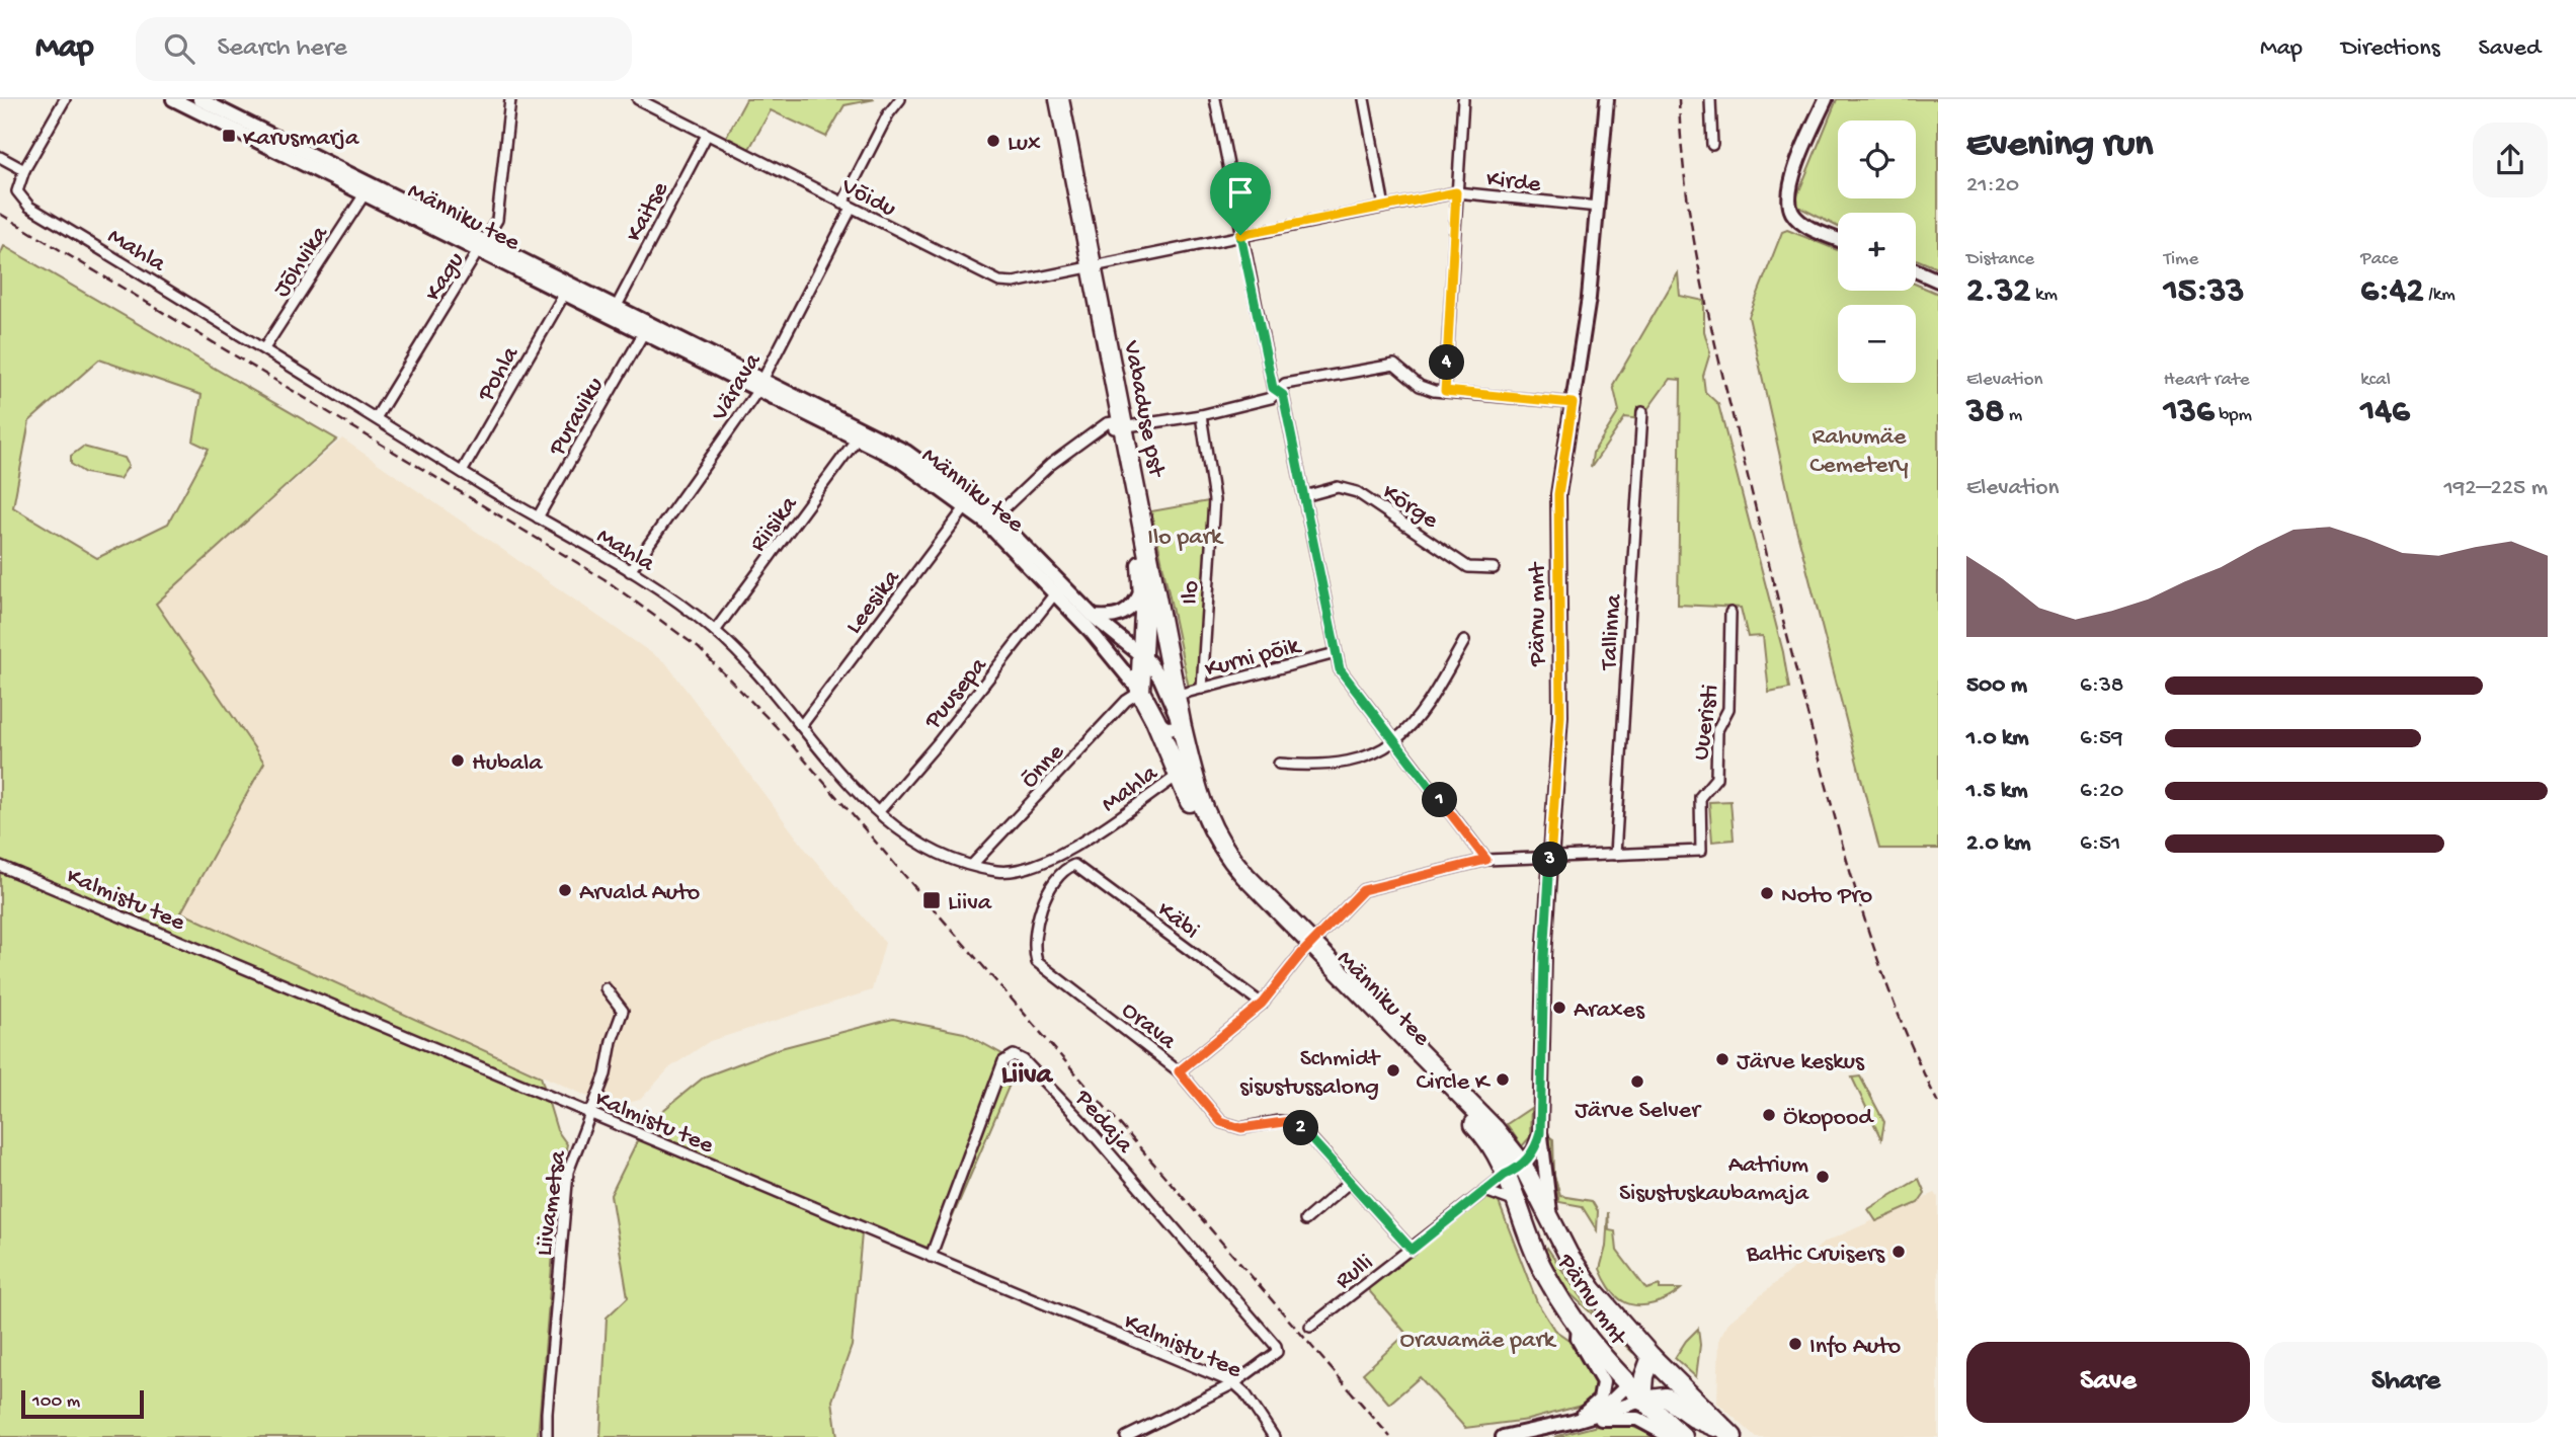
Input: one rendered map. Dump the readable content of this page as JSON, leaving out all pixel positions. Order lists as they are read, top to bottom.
{
  "streets": {
    "highway": ["Männiku tee", "Vabaduse pst", "Pärnu mnt"],
    "street": [
      "Kirde",
      "Võidu",
      "Kaitse",
      "Mahla",
      "Jõhvika",
      "Kagu",
      "Pohla",
      "Värava",
      "Puraviku",
      "Kõrge",
      "Riisika",
      "Ilo",
      "Leesika",
      "Tallinna",
      "Kurni põik",
      "Puusepa",
      "Uueristi",
      "Õnne",
      "Kalmistu tee",
      "Käbi",
      "Orava",
      "Pedaja",
      "Liivametsa",
      "Rulli"
    ]
  },
  "crossings": [
    ["Kirde", "Võidu"],
    ["Kirde", "Vabaduse pst"],
    ["Kirde", "Pärnu mnt"],
    ["Võidu", "Kaitse"],
    ["Võidu", "Värava"],
    ["Võidu", "Vabaduse pst"],
    ["Kaitse", "Männiku tee"],
    ["Männiku tee", "Mahla"],
    ["Männiku tee", "Jõhvika"],
    ["Männiku tee", "Kagu"],
    ["Männiku tee", "Pohla"],
    ["Männiku tee", "Värava"],
    ["Männiku tee", "Vabaduse pst"],
    ["Männiku tee", "Puraviku"],
    ["Männiku tee", "Riisika"],
    ["Männiku tee", "Leesika"],
    ["Männiku tee", "Pärnu mnt"],
    ["Männiku tee", "Puusepa"],
    ["Männiku tee", "Uueristi"],
    ["Männiku tee", "Õnne"],
    ["Männiku tee", "Rulli"],
    ["Mahla", "Jõhvika"],
    ["Mahla", "Kagu"],
    ["Mahla", "Pohla"],
    ["Mahla", "Värava"],
    ["Mahla", "Puraviku"],
    ["Mahla", "Riisika"],
    ["Mahla", "Leesika"],
    ["Mahla", "Puusepa"],
    ["Mahla", "Õnne"],
    ["Vabaduse pst", "Kurni põik"],
    ["Vabaduse pst", "Õnne"],
    ["Ilo", "Kurni põik"],
    ["Pärnu mnt", "Uueristi"],
    ["Pärnu mnt", "Rulli"],
    ["Tallinna", "Uueristi"],
    ["Uueristi", "Käbi"],
    ["Uueristi", "Orava"],
    ["Kalmistu tee", "Pedaja"],
    ["Kalmistu tee", "Liivametsa"],
    ["Käbi", "Orava"],
    ["Orava", "Rulli"]
  ],
  "districts": ["Liiva"],
  "parks": ["Rahumäe Cemetery", "Ilo park", "Oravamäe park"],
  "places": {
    "transit": ["Karusmarja", "Liiva"],
    "other": [
      "Lux",
      "Hubala",
      "Arvald Auto",
      "Noto Pro",
      "Araxes",
      "Järve keskus",
      "Schmidt sisustussalong",
      "Circle K",
      "Järve Selver",
      "Ökopood",
      "Aatrium Sisustuskaubamaja",
      "Baltic Cruisers",
      "Info Auto"
    ]
  },
  "scale_bar": "100 m",
  "page": {
    "header": "Map",
    "search": "Search here",
    "nav": ["Map", "Directions", "Saved"],
    "heading": ["Evening run", "21:20"],
    "map_buttons": ["+", "−"],
    "stats": [
      ["Distance", "2.32 km"],
      ["Time", "15:33"],
      ["Pace", "6:42 /km"],
      ["Elevation", "38 m"],
      ["Heart rate", "136 bpm"],
      ["kcal", "146"]
    ],
    "pins": [
      "4",
      "1",
      "3",
      "2"
    ],
    "chart": ["Elevation", "192–225 m"],
    "list": [
      {
        "name": "500 m",
        "note": "6:38"
      },
      {
        "name": "1.0 km",
        "note": "6:59"
      },
      {
        "name": "1.5 km",
        "note": "6:20"
      },
      {
        "name": "2.0 km",
        "note": "6:51"
      }
    ],
    "buttons": ["Save", "Share"],
    "scale": "100 m"
  }
}
